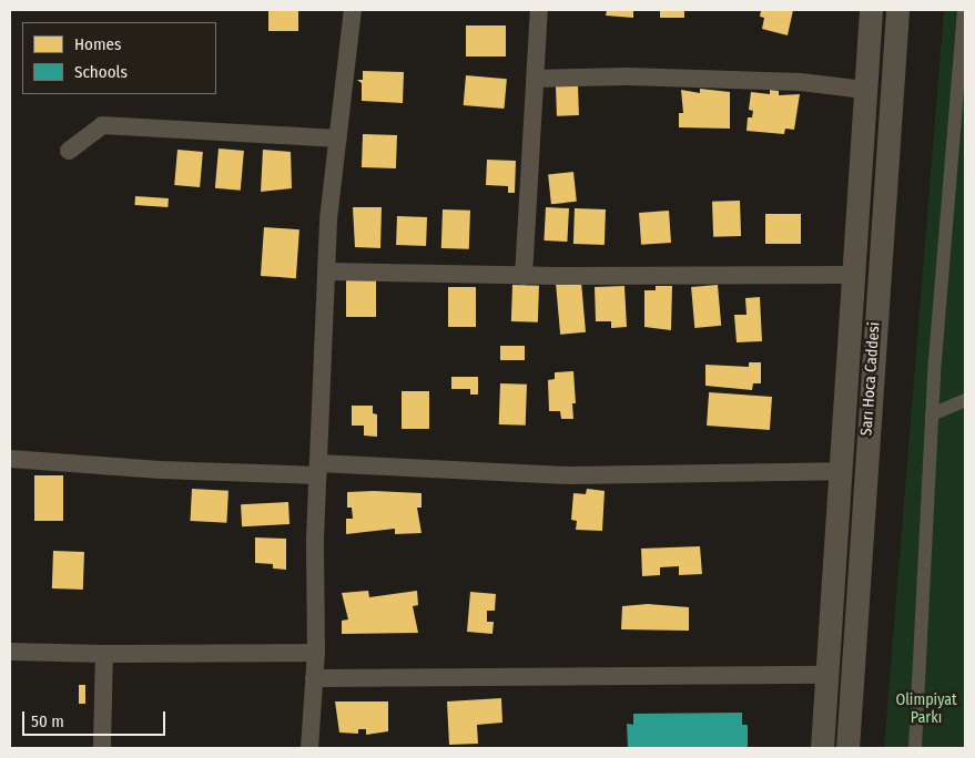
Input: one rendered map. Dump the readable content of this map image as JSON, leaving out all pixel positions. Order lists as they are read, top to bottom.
{
  "streets": {
    "street": ["Sarı Hoca Caddesi"]
  },
  "parks": ["Olimpiyat Parkı"],
  "legend": ["Homes", "Schools"],
  "scale_bar": "50 m"
}
